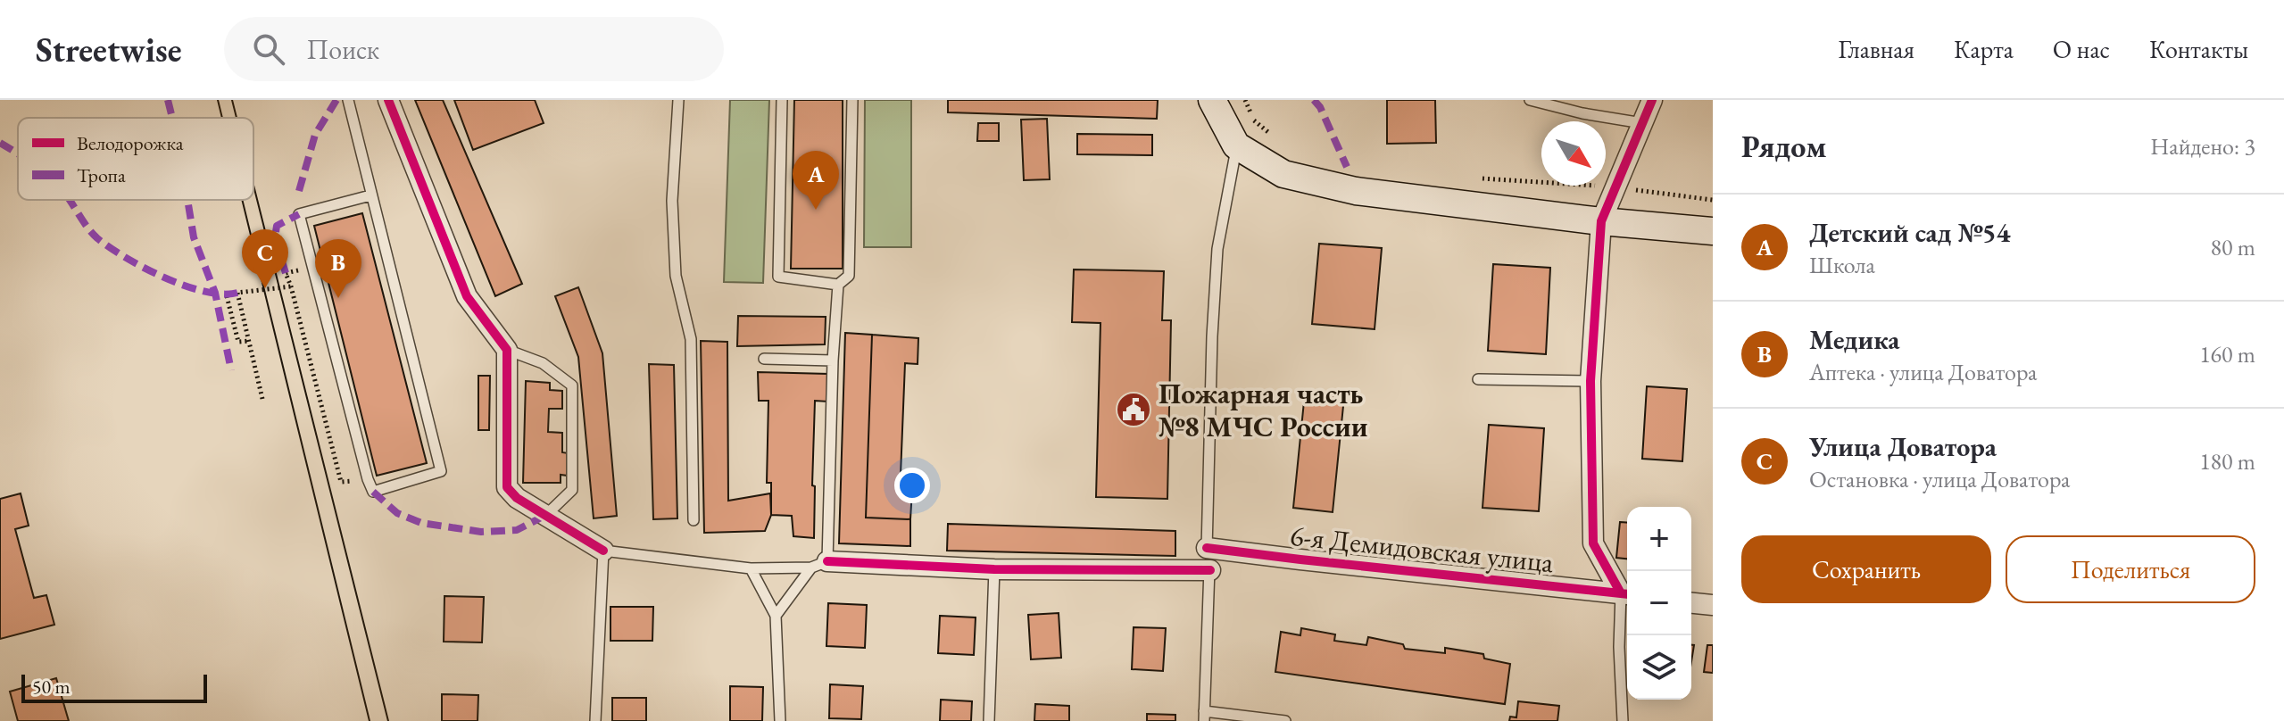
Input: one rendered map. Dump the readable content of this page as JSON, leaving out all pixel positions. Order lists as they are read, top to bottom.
{
  "streets": {
    "street": ["6-я Демидовская улица"]
  },
  "places": {
    "public building": ["Пожарная часть №8 МЧС России"]
  },
  "legend": ["Велодорожка", "Тропа"],
  "scale_bar": "50 m",
  "north": "bottom right",
  "page": {
    "header": "Streetwise",
    "search": "Поиск",
    "nav": [
      "Главная",
      "Карта",
      "О нас",
      "Контакты"
    ],
    "heading": ["Рядом", "Найдено: 3"],
    "pins": ["A", "C", "B"],
    "list": [
      {
        "mark": "A",
        "name": "Детский сад №54",
        "note": "Школа",
        "value": "80 m"
      },
      {
        "mark": "B",
        "name": "Медика",
        "note": "Аптека · улица Доватора",
        "value": "160 m"
      },
      {
        "mark": "C",
        "name": "Улица Доватора",
        "note": "Остановка · улица Доватора",
        "value": "180 m"
      }
    ],
    "map_buttons": ["+", "−"],
    "buttons": ["Сохранить", "Поделиться"],
    "scale": "50 m"
  }
}
